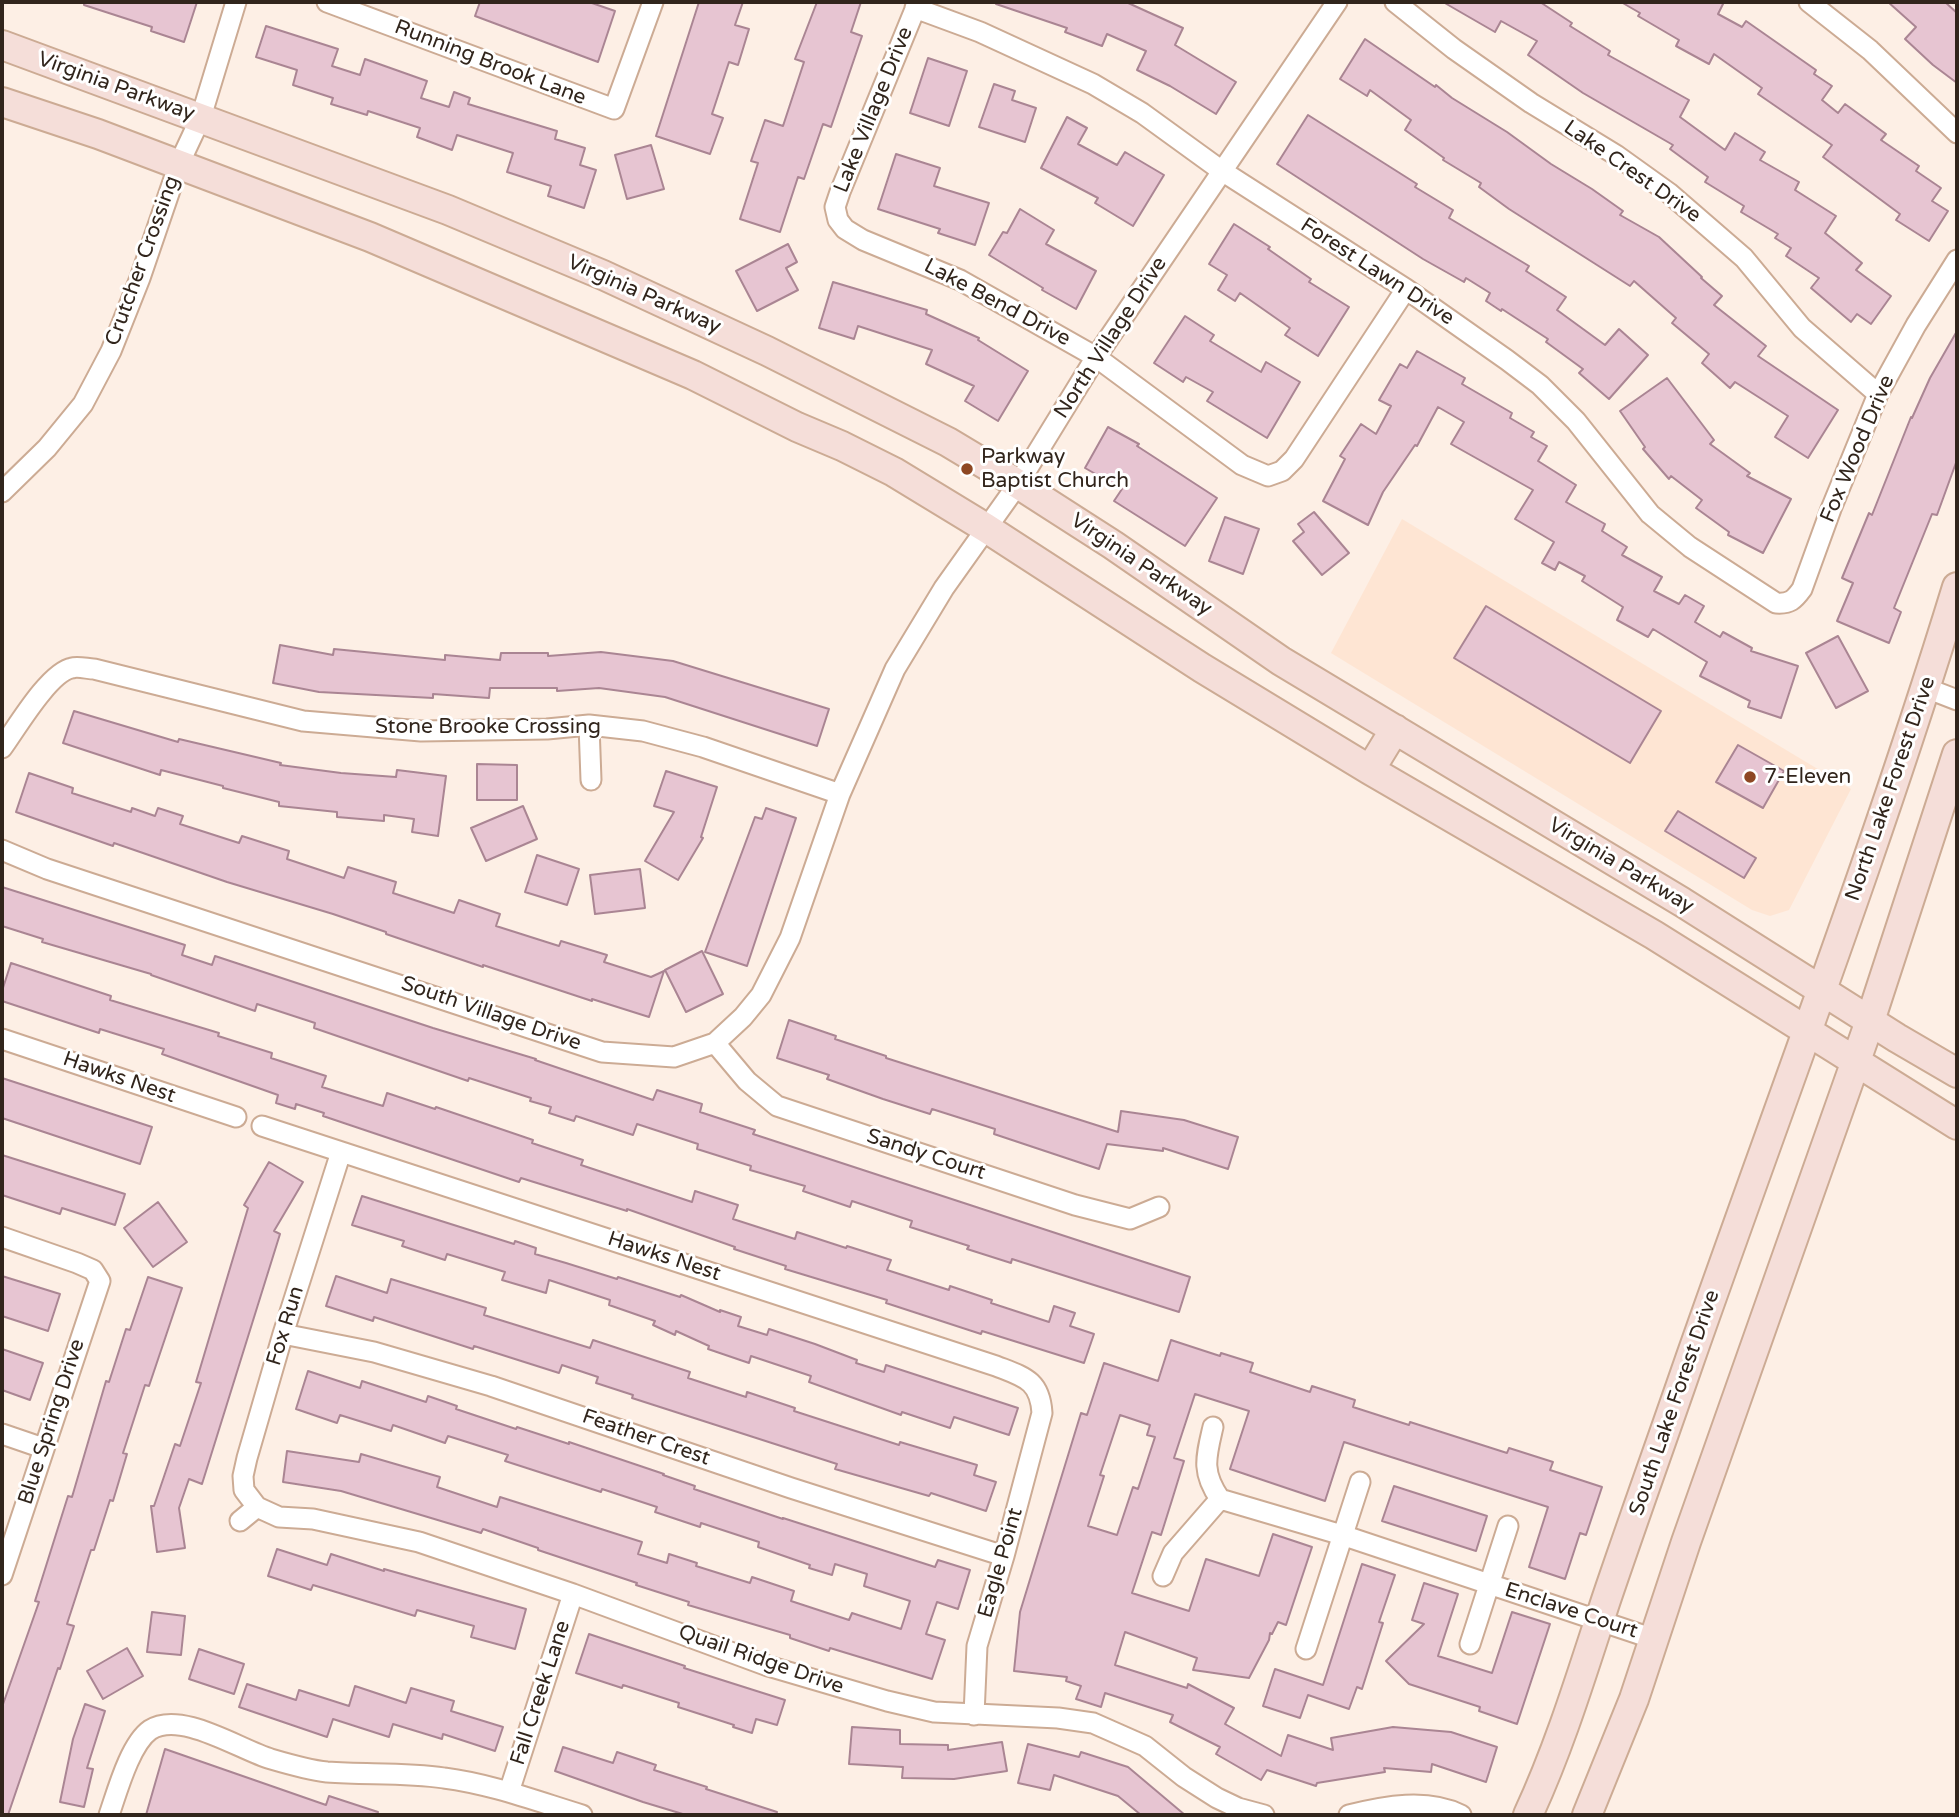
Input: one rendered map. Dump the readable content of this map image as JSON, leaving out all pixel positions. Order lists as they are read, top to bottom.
{
  "streets": {
    "main road": ["Virginia Parkway", "North Lake Forest Drive", "South Lake Forest Drive"],
    "street": [
      "Running Brook Lane",
      "Lake Village Drive",
      "Lake Crest Drive",
      "Crutcher Crossing",
      "Forest Lawn Drive",
      "Lake Bend Drive",
      "North Village Drive",
      "Fox Wood Drive",
      "Stone Brooke Crossing",
      "South Village Drive",
      "Hawks Nest",
      "Sandy Court",
      "Fox Run",
      "Blue Spring Drive",
      "Feather Crest",
      "Eagle Point",
      "Enclave Court",
      "Quail Ridge Drive",
      "Fall Creek Lane"
    ]
  },
  "crossings": [
    ["Virginia Parkway", "Crutcher Crossing"],
    ["Virginia Parkway", "North Village Drive"],
    ["Virginia Parkway", "North Lake Forest Drive"],
    ["Virginia Parkway", "South Lake Forest Drive"],
    ["Lake Village Drive", "Forest Lawn Drive"],
    ["Lake Village Drive", "Lake Bend Drive"],
    ["Lake Crest Drive", "Fox Wood Drive"],
    ["Forest Lawn Drive", "Lake Bend Drive"],
    ["Forest Lawn Drive", "North Village Drive"],
    ["Forest Lawn Drive", "Fox Wood Drive"],
    ["Lake Bend Drive", "North Village Drive"],
    ["North Village Drive", "Stone Brooke Crossing"],
    ["North Village Drive", "South Village Drive"],
    ["Stone Brooke Crossing", "South Village Drive"],
    ["North Lake Forest Drive", "South Lake Forest Drive"],
    ["South Village Drive", "Sandy Court"],
    ["Hawks Nest", "Fox Run"],
    ["Hawks Nest", "Eagle Point"],
    ["Fox Run", "Feather Crest"],
    ["Fox Run", "Quail Ridge Drive"],
    ["South Lake Forest Drive", "Enclave Court"],
    ["Feather Crest", "Eagle Point"],
    ["Eagle Point", "Quail Ridge Drive"],
    ["Quail Ridge Drive", "Fall Creek Lane"]
  ],
  "places": ["Parkway Baptist Church", "7-Eleven"]
}
